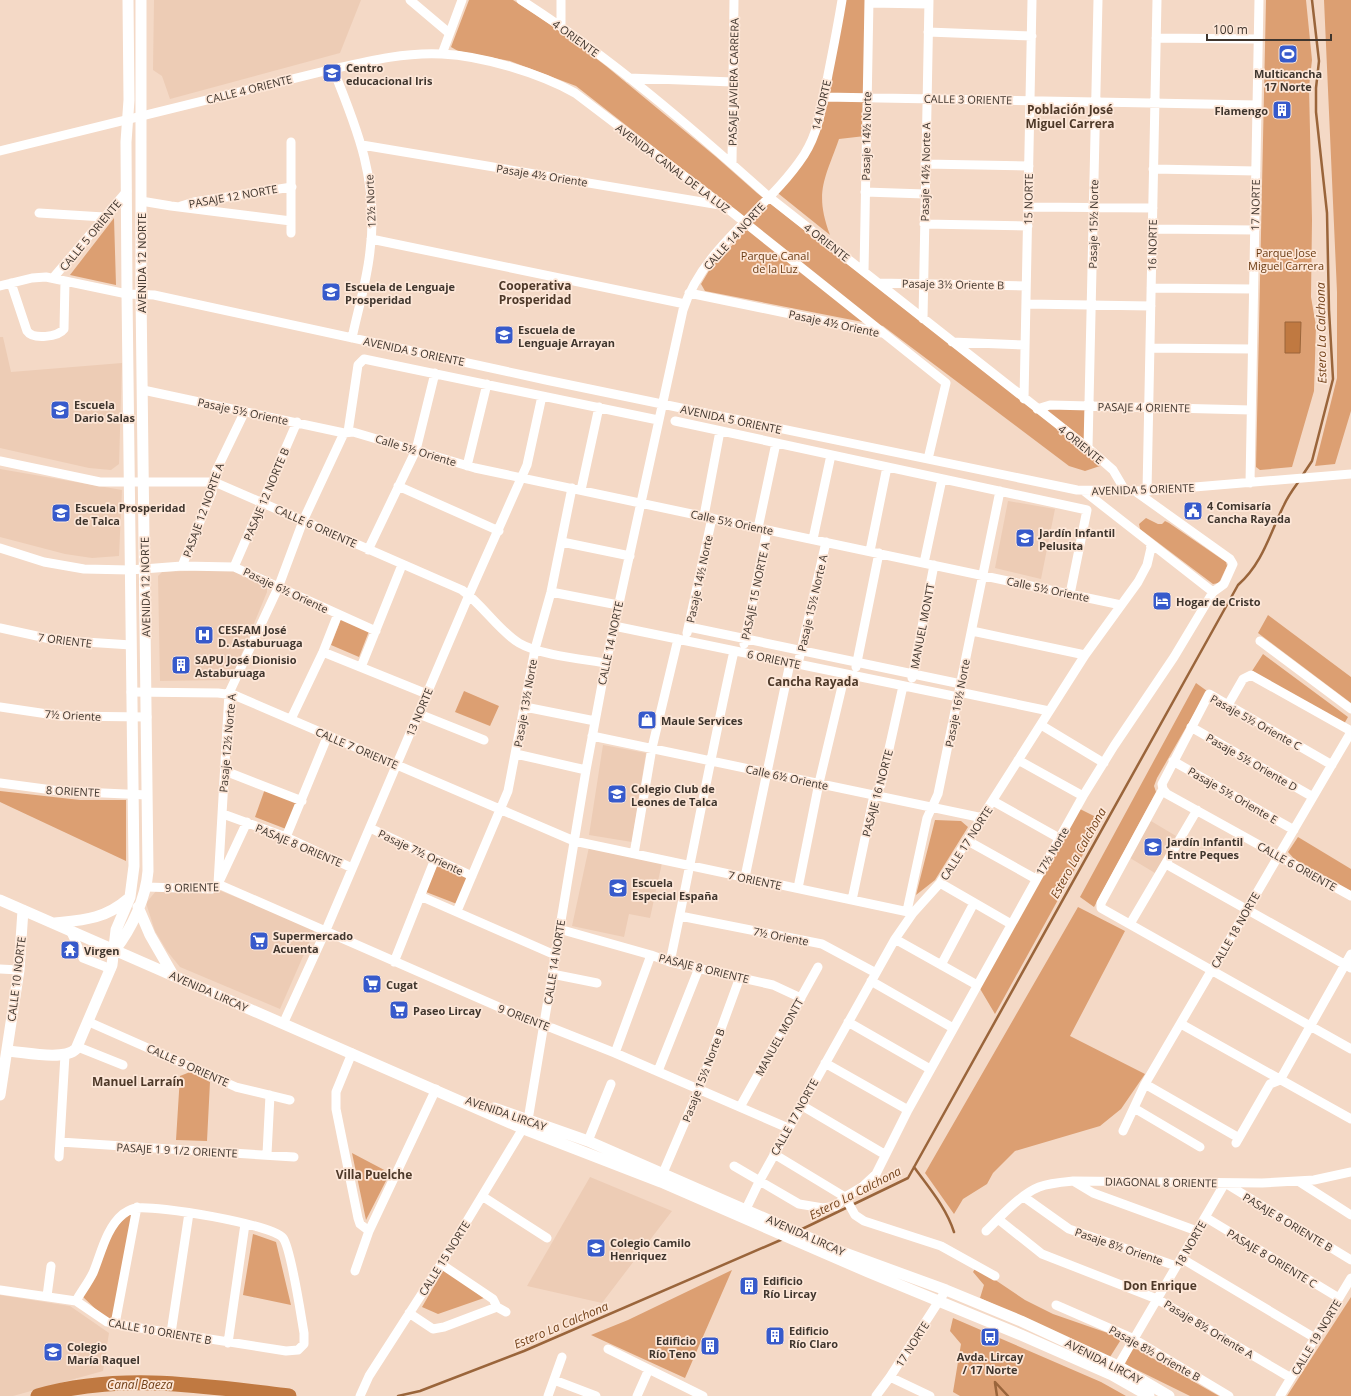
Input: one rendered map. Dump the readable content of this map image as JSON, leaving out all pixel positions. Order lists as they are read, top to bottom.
{
  "streets": {
    "main road": ["AVENIDA 12 NORTE", "CALLE 10 NORTE", "AVENIDA LIRCAY"],
    "street": [
      "4 ORIENTE",
      "PASAJE JAVIERA CARRERA",
      "CALLE 4 ORIENTE",
      "CALLE 3 ORIENTE",
      "14 NORTE",
      "Pasaje 14½ Norte",
      "AVENIDA CANAL DE LA LUZ",
      "Pasaje 14½ Norte A",
      "Pasaje 4½ Oriente",
      "PASAJE 12 NORTE",
      "15 NORTE",
      "12½ Norte",
      "17 NORTE",
      "Pasaje 15½ Norte",
      "CALLE 5 ORIENTE",
      "CALLE 14 NORTE",
      "16 NORTE",
      "Pasaje 3½ Oriente B",
      "AVENIDA 5 ORIENTE",
      "PASAJE 4 ORIENTE",
      "Pasaje 5½ Oriente",
      "Calle 5½ Oriente",
      "PASAJE 12 NORTE B",
      "PASAJE 12 NORTE A",
      "CALLE 6 ORIENTE",
      "Pasaje 6½ Oriente",
      "PASAJE 15 NORTE A",
      "Pasaje 15½ Norte A",
      "MANUEL MONTT",
      "7 ORIENTE",
      "6 ORIENTE",
      "Pasaje 13½ Norte",
      "Pasaje 16½ Norte",
      "13 NORTE",
      "7½ Oriente",
      "Pasaje 5½ Oriente C",
      "Pasaje 12½ Norte A",
      "CALLE 7 ORIENTE",
      "Pasaje 5½ Oriente D",
      "Calle 6½ Oriente",
      "8 ORIENTE",
      "PASAJE 16 NORTE",
      "Pasaje 5½ Oriente E",
      "CALLE 17 NORTE",
      "PASAJE 8 ORIENTE",
      "17½ Norte",
      "Pasaje 7½ Oriente",
      "9 ORIENTE",
      "CALLE 18 NORTE",
      "CALLE 9 ORIENTE",
      "Pasaje 15½ Norte B",
      "PASAJE 1 9 1/2 ORIENTE",
      "DIAGONAL 8 ORIENTE",
      "PASAJE 8 ORIENTE B",
      "18 NORTE",
      "Pasaje 8½ Oriente",
      "CALLE 15 NORTE",
      "PASAJE 8 ORIENTE C",
      "Pasaje 8½ Oriente A",
      "CALLE 10 ORIENTE B",
      "CALLE 19 NORTE",
      "Pasaje 8½ Oriente B"
    ]
  },
  "crossings": [
    ["4 ORIENTE", "PASAJE JAVIERA CARRERA"],
    ["4 ORIENTE", "14 NORTE"],
    ["4 ORIENTE", "Pasaje 14½ Norte"],
    ["4 ORIENTE", "Pasaje 14½ Norte A"],
    ["4 ORIENTE", "15 NORTE"],
    ["4 ORIENTE", "Pasaje 15½ Norte"],
    ["4 ORIENTE", "CALLE 14 NORTE"],
    ["4 ORIENTE", "Pasaje 3½ Oriente B"],
    ["4 ORIENTE", "AVENIDA 5 ORIENTE"],
    ["4 ORIENTE", "PASAJE 4 ORIENTE"],
    ["4 ORIENTE", "17½ Norte"],
    ["CALLE 4 ORIENTE", "AVENIDA CANAL DE LA LUZ"],
    ["CALLE 4 ORIENTE", "12½ Norte"],
    ["CALLE 4 ORIENTE", "AVENIDA 12 NORTE"],
    ["CALLE 3 ORIENTE", "14 NORTE"],
    ["CALLE 3 ORIENTE", "Pasaje 14½ Norte"],
    ["CALLE 3 ORIENTE", "Pasaje 14½ Norte A"],
    ["CALLE 3 ORIENTE", "15 NORTE"],
    ["CALLE 3 ORIENTE", "17 NORTE"],
    ["CALLE 3 ORIENTE", "Pasaje 15½ Norte"],
    ["CALLE 3 ORIENTE", "16 NORTE"],
    ["14 NORTE", "CALLE 14 NORTE"],
    ["Pasaje 14½ Norte", "Calle 5½ Oriente"],
    ["Pasaje 14½ Norte", "7 ORIENTE"],
    ["Pasaje 14½ Norte", "6 ORIENTE"],
    ["Pasaje 14½ Norte", "Calle 6½ Oriente"],
    ["AVENIDA CANAL DE LA LUZ", "Pasaje 4½ Oriente"],
    ["AVENIDA CANAL DE LA LUZ", "CALLE 14 NORTE"],
    ["AVENIDA CANAL DE LA LUZ", "AVENIDA 5 ORIENTE"],
    ["Pasaje 14½ Norte A", "Pasaje 3½ Oriente B"],
    ["Pasaje 4½ Oriente", "12½ Norte"],
    ["Pasaje 4½ Oriente", "CALLE 14 NORTE"],
    ["15 NORTE", "Pasaje 3½ Oriente B"],
    ["12½ Norte", "AVENIDA 5 ORIENTE"],
    ["17 NORTE", "AVENIDA 5 ORIENTE"],
    ["17 NORTE", "PASAJE 4 ORIENTE"],
    ["17 NORTE", "AVENIDA LIRCAY"],
    ["Pasaje 15½ Norte", "PASAJE 4 ORIENTE"],
    ["CALLE 5 ORIENTE", "AVENIDA 12 NORTE"],
    ["CALLE 5 ORIENTE", "AVENIDA 5 ORIENTE"],
    ["CALLE 14 NORTE", "AVENIDA 5 ORIENTE"],
    ["CALLE 14 NORTE", "Calle 5½ Oriente"],
    ["CALLE 14 NORTE", "CALLE 6 ORIENTE"],
    ["CALLE 14 NORTE", "7 ORIENTE"],
    ["CALLE 14 NORTE", "6 ORIENTE"],
    ["CALLE 14 NORTE", "CALLE 7 ORIENTE"],
    ["CALLE 14 NORTE", "Calle 6½ Oriente"],
    ["CALLE 14 NORTE", "PASAJE 8 ORIENTE"],
    ["CALLE 14 NORTE", "9 ORIENTE"],
    ["CALLE 14 NORTE", "AVENIDA LIRCAY"],
    ["CALLE 14 NORTE", "CALLE 15 NORTE"],
    ["16 NORTE", "AVENIDA 5 ORIENTE"],
    ["16 NORTE", "PASAJE 4 ORIENTE"],
    ["AVENIDA 12 NORTE", "AVENIDA 5 ORIENTE"],
    ["AVENIDA 12 NORTE", "Pasaje 5½ Oriente"],
    ["AVENIDA 12 NORTE", "CALLE 6 ORIENTE"],
    ["AVENIDA 12 NORTE", "Pasaje 6½ Oriente"],
    ["AVENIDA 12 NORTE", "7 ORIENTE"],
    ["AVENIDA 12 NORTE", "7½ Oriente"],
    ["AVENIDA 12 NORTE", "CALLE 7 ORIENTE"],
    ["AVENIDA 12 NORTE", "8 ORIENTE"],
    ["AVENIDA 12 NORTE", "9 ORIENTE"],
    ["AVENIDA 12 NORTE", "AVENIDA LIRCAY"],
    ["AVENIDA 12 NORTE", "CALLE 9 ORIENTE"],
    ["AVENIDA 5 ORIENTE", "17½ Norte"],
    ["Pasaje 5½ Oriente", "Calle 5½ Oriente"],
    ["Pasaje 5½ Oriente", "PASAJE 12 NORTE B"],
    ["Pasaje 5½ Oriente", "PASAJE 12 NORTE A"],
    ["Pasaje 5½ Oriente", "Pasaje 12½ Norte A"],
    ["Calle 5½ Oriente", "PASAJE 15 NORTE A"],
    ["Calle 5½ Oriente", "Pasaje 15½ Norte A"],
    ["Calle 5½ Oriente", "MANUEL MONTT"],
    ["Calle 5½ Oriente", "Pasaje 13½ Norte"],
    ["Calle 5½ Oriente", "Pasaje 16½ Norte"],
    ["Calle 5½ Oriente", "13 NORTE"],
    ["Calle 5½ Oriente", "Pasaje 12½ Norte A"],
    ["Calle 5½ Oriente", "CALLE 17 NORTE"],
    ["PASAJE 12 NORTE B", "CALLE 6 ORIENTE"],
    ["PASAJE 12 NORTE B", "Pasaje 6½ Oriente"],
    ["PASAJE 12 NORTE A", "CALLE 6 ORIENTE"],
    ["PASAJE 12 NORTE A", "Pasaje 6½ Oriente"],
    ["CALLE 6 ORIENTE", "Pasaje 13½ Norte"],
    ["CALLE 6 ORIENTE", "13 NORTE"],
    ["CALLE 6 ORIENTE", "Pasaje 5½ Oriente C"],
    ["CALLE 6 ORIENTE", "Pasaje 12½ Norte A"],
    ["CALLE 6 ORIENTE", "CALLE 18 NORTE"],
    ["Pasaje 6½ Oriente", "Pasaje 12½ Norte A"],
    ["PASAJE 15 NORTE A", "7 ORIENTE"],
    ["PASAJE 15 NORTE A", "6 ORIENTE"],
    ["PASAJE 15 NORTE A", "7½ Oriente"],
    ["PASAJE 15 NORTE A", "Calle 6½ Oriente"],
    ["PASAJE 15 NORTE A", "PASAJE 8 ORIENTE"],
    ["Pasaje 15½ Norte A", "6 ORIENTE"],
    ["MANUEL MONTT", "6 ORIENTE"],
    ["MANUEL MONTT", "PASAJE 16 NORTE"],
    ["MANUEL MONTT", "PASAJE 8 ORIENTE"],
    ["MANUEL MONTT", "9 ORIENTE"],
    ["7 ORIENTE", "Pasaje 16½ Norte"],
    ["7 ORIENTE", "CALLE 7 ORIENTE"],
    ["7 ORIENTE", "PASAJE 16 NORTE"],
    ["7 ORIENTE", "CALLE 17 NORTE"],
    ["6 ORIENTE", "Pasaje 16½ Norte"],
    ["6 ORIENTE", "PASAJE 16 NORTE"],
    ["6 ORIENTE", "CALLE 17 NORTE"],
    ["Pasaje 13½ Norte", "CALLE 7 ORIENTE"],
    ["Pasaje 13½ Norte", "Pasaje 7½ Oriente"],
    ["Pasaje 16½ Norte", "Calle 6½ Oriente"],
    ["Pasaje 16½ Norte", "CALLE 17 NORTE"],
    ["13 NORTE", "CALLE 7 ORIENTE"],
    ["13 NORTE", "PASAJE 8 ORIENTE"],
    ["13 NORTE", "Pasaje 7½ Oriente"],
    ["13 NORTE", "9 ORIENTE"],
    ["13 NORTE", "AVENIDA LIRCAY"],
    ["7½ Oriente", "CALLE 17 NORTE"],
    ["7½ Oriente", "17½ Norte"],
    ["Pasaje 5½ Oriente C", "Pasaje 5½ Oriente D"],
    ["Pasaje 5½ Oriente C", "Pasaje 5½ Oriente E"],
    ["Pasaje 5½ Oriente C", "CALLE 18 NORTE"],
    ["Pasaje 12½ Norte A", "CALLE 7 ORIENTE"],
    ["Pasaje 12½ Norte A", "PASAJE 8 ORIENTE"],
    ["Pasaje 12½ Norte A", "9 ORIENTE"],
    ["Pasaje 5½ Oriente D", "CALLE 18 NORTE"],
    ["Calle 6½ Oriente", "PASAJE 16 NORTE"],
    ["Calle 6½ Oriente", "CALLE 17 NORTE"],
    ["Pasaje 5½ Oriente E", "CALLE 18 NORTE"],
    ["CALLE 17 NORTE", "17½ Norte"],
    ["CALLE 17 NORTE", "9 ORIENTE"],
    ["CALLE 17 NORTE", "AVENIDA LIRCAY"],
    ["PASAJE 8 ORIENTE", "Pasaje 15½ Norte B"],
    ["9 ORIENTE", "Pasaje 15½ Norte B"],
    ["CALLE 10 NORTE", "AVENIDA LIRCAY"],
    ["AVENIDA LIRCAY", "Pasaje 15½ Norte B"],
    ["AVENIDA LIRCAY", "18 NORTE"],
    ["AVENIDA LIRCAY", "CALLE 15 NORTE"],
    ["DIAGONAL 8 ORIENTE", "PASAJE 8 ORIENTE B"],
    ["DIAGONAL 8 ORIENTE", "18 NORTE"],
    ["DIAGONAL 8 ORIENTE", "Pasaje 8½ Oriente"],
    ["DIAGONAL 8 ORIENTE", "Pasaje 8½ Oriente A"],
    ["PASAJE 8 ORIENTE B", "18 NORTE"],
    ["18 NORTE", "Pasaje 8½ Oriente"],
    ["18 NORTE", "PASAJE 8 ORIENTE C"],
    ["18 NORTE", "Pasaje 8½ Oriente A"],
    ["18 NORTE", "Pasaje 8½ Oriente B"],
    ["PASAJE 8 ORIENTE C", "CALLE 19 NORTE"],
    ["Pasaje 8½ Oriente A", "CALLE 19 NORTE"]
  ],
  "districts": [
    "Población José Miguel Carrera",
    "Cooperativa Prosperidad",
    "Cancha Rayada",
    "Manuel Larraín",
    "Villa Puelche",
    "Don Enrique"
  ],
  "water": ["Estero La Calchona", "Canal Baeza"],
  "parks": ["Parque Jose Miguel Carrera", "Parque Canal de la Luz"],
  "places": {
    "sports": ["Multicancha 17 Norte"],
    "school or university": [
      "Centro educacional Iris",
      "Escuela de Lenguaje Prosperidad",
      "Escuela de Lenguaje Arrayan",
      "Escuela Dario Salas",
      "Escuela Prosperidad de Talca",
      "Jardín Infantil Pelusita",
      "Colegio Club de Leones de Talca",
      "Jardín Infantil Entre Peques",
      "Escuela Especial España",
      "Colegio Camilo Henriquez",
      "Colegio María Raquel"
    ],
    "building": [
      "Flamengo",
      "SAPU José Dionisio Astaburuaga",
      "Edificio Río Lircay",
      "Edificio Río Claro",
      "Edificio Río Teno"
    ],
    "public building": ["4 Comisaría Cancha Rayada"],
    "hotel": ["Hogar de Cristo"],
    "hospital": ["CESFAM José D. Astaburuaga"],
    "shop": ["Maule Services"],
    "supermarket": ["Supermercado Acuenta", "Cugat", "Paseo Lircay"],
    "temple": ["Virgen"],
    "bus stop": ["Avda. Lircay / 17 Norte"]
  },
  "scale_bar": "100 m"
}
